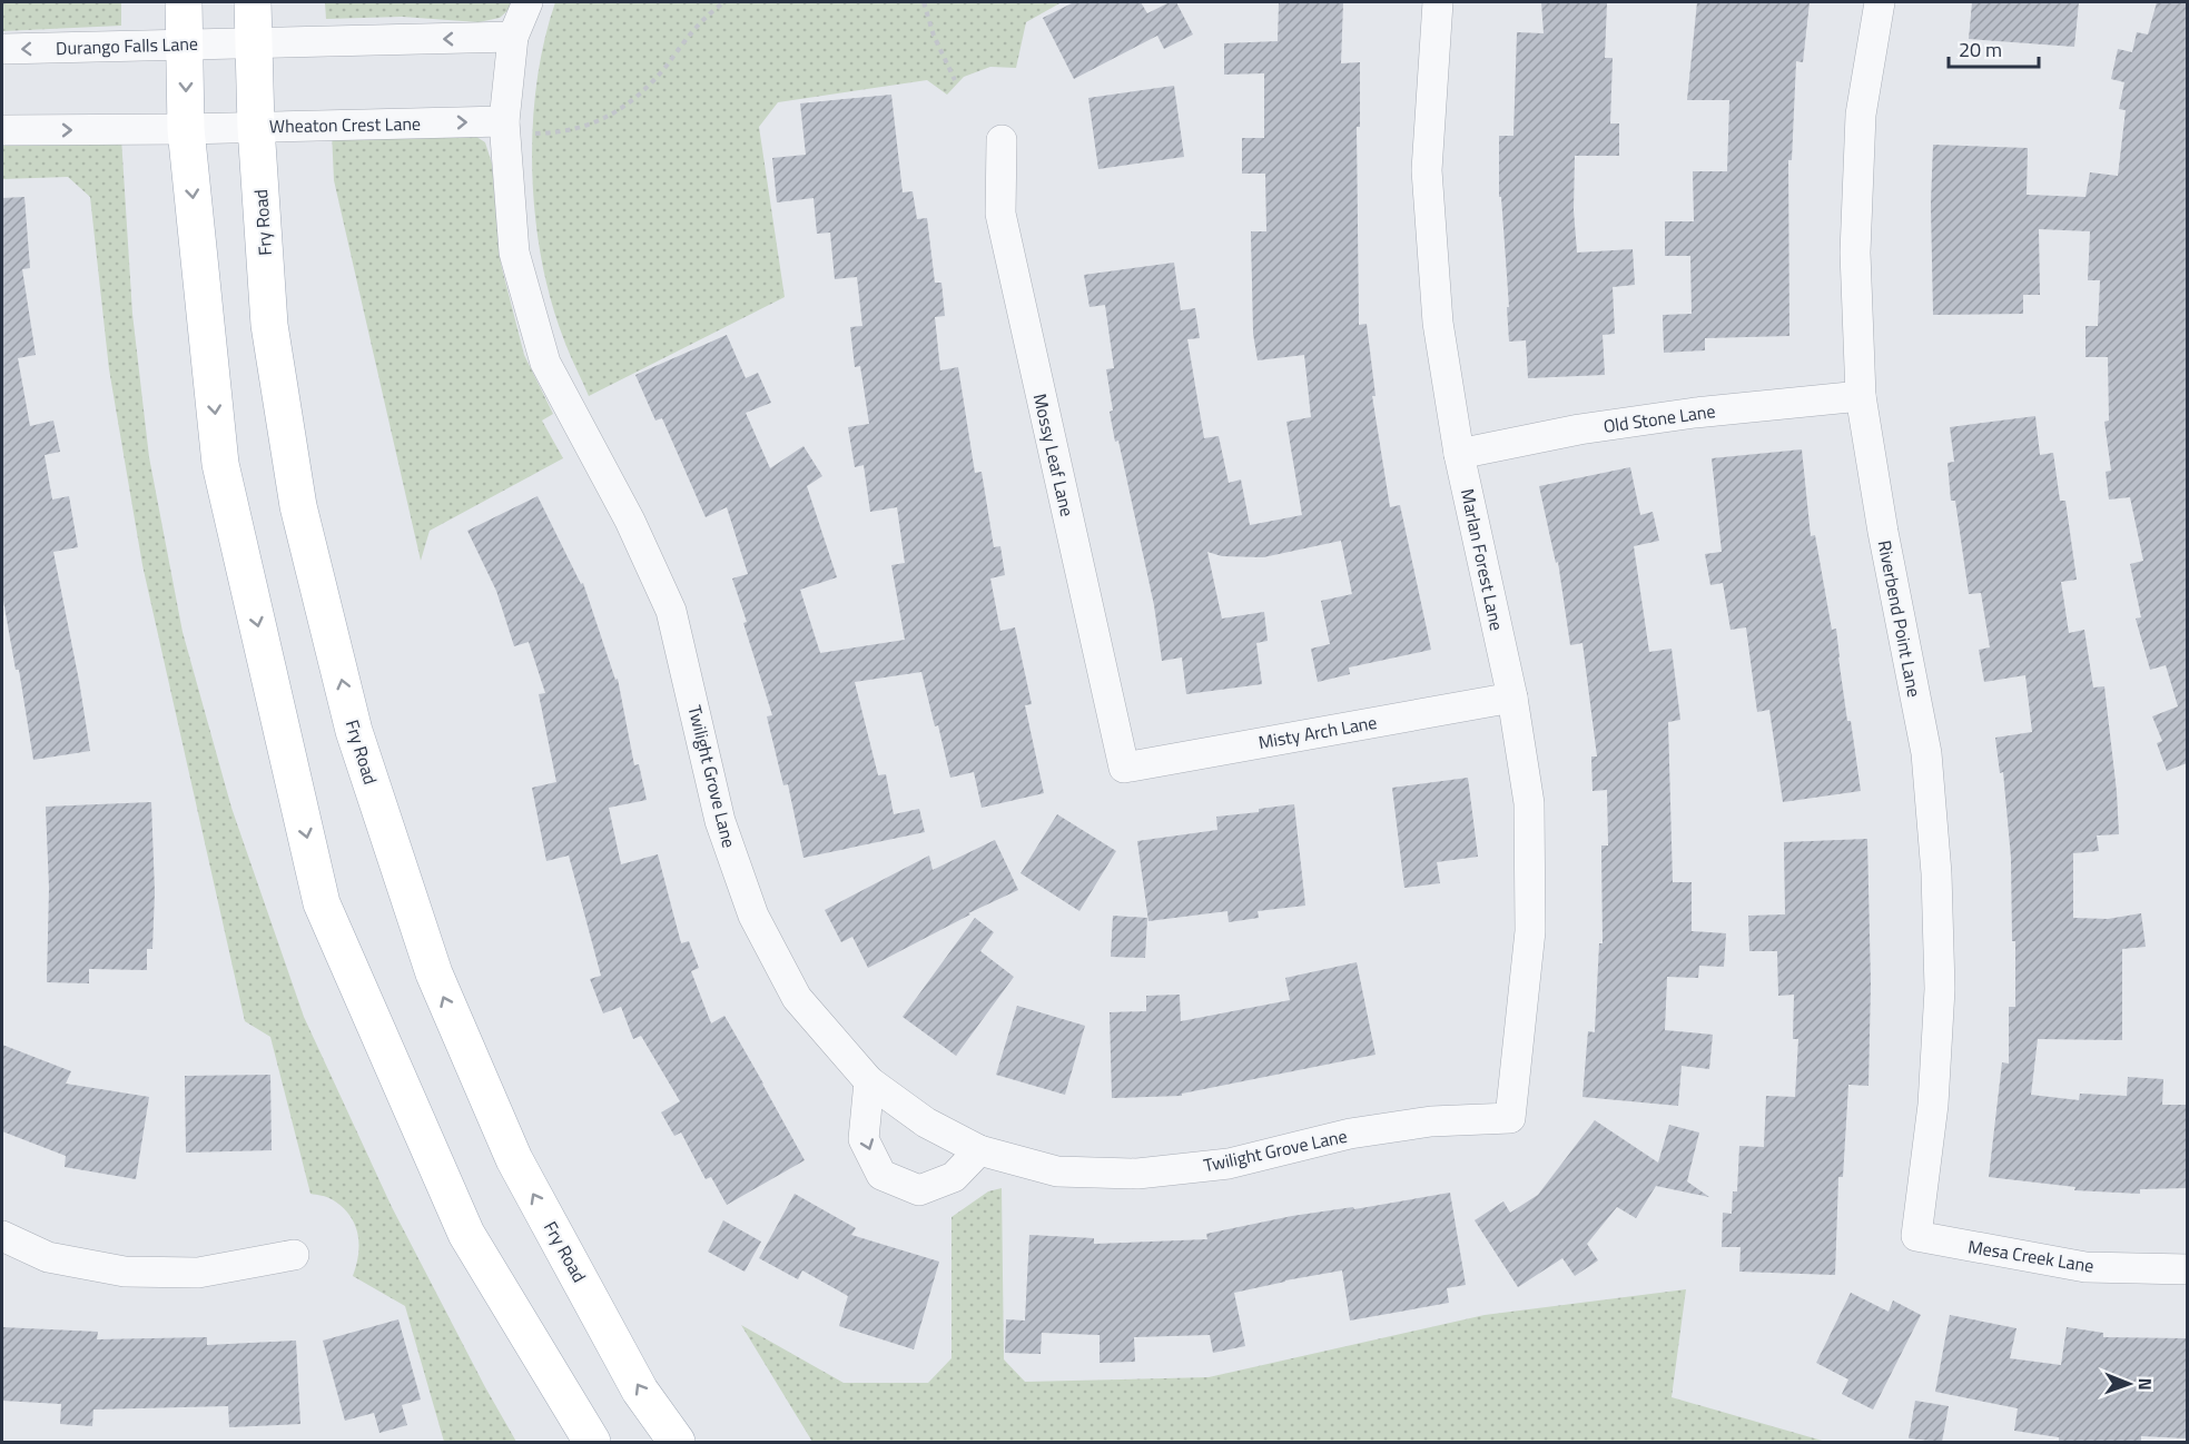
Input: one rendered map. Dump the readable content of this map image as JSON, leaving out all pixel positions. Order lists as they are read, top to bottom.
{
  "streets": {
    "main road": ["Fry Road"],
    "street": [
      "Durango Falls Lane",
      "Wheaton Crest Lane",
      "Old Stone Lane",
      "Mossy Leaf Lane",
      "Marlan Forest Lane",
      "Riverbend Point Lane",
      "Misty Arch Lane",
      "Twilight Grove Lane",
      "Mesa Creek Lane"
    ]
  },
  "crossings": [
    ["Durango Falls Lane", "Fry Road"],
    ["Wheaton Crest Lane", "Fry Road"],
    ["Wheaton Crest Lane", "Twilight Grove Lane"],
    ["Old Stone Lane", "Marlan Forest Lane"],
    ["Old Stone Lane", "Riverbend Point Lane"],
    ["Mossy Leaf Lane", "Misty Arch Lane"],
    ["Marlan Forest Lane", "Misty Arch Lane"],
    ["Marlan Forest Lane", "Twilight Grove Lane"],
    ["Riverbend Point Lane", "Mesa Creek Lane"]
  ],
  "scale_bar": "20 m",
  "north": "right"
}
